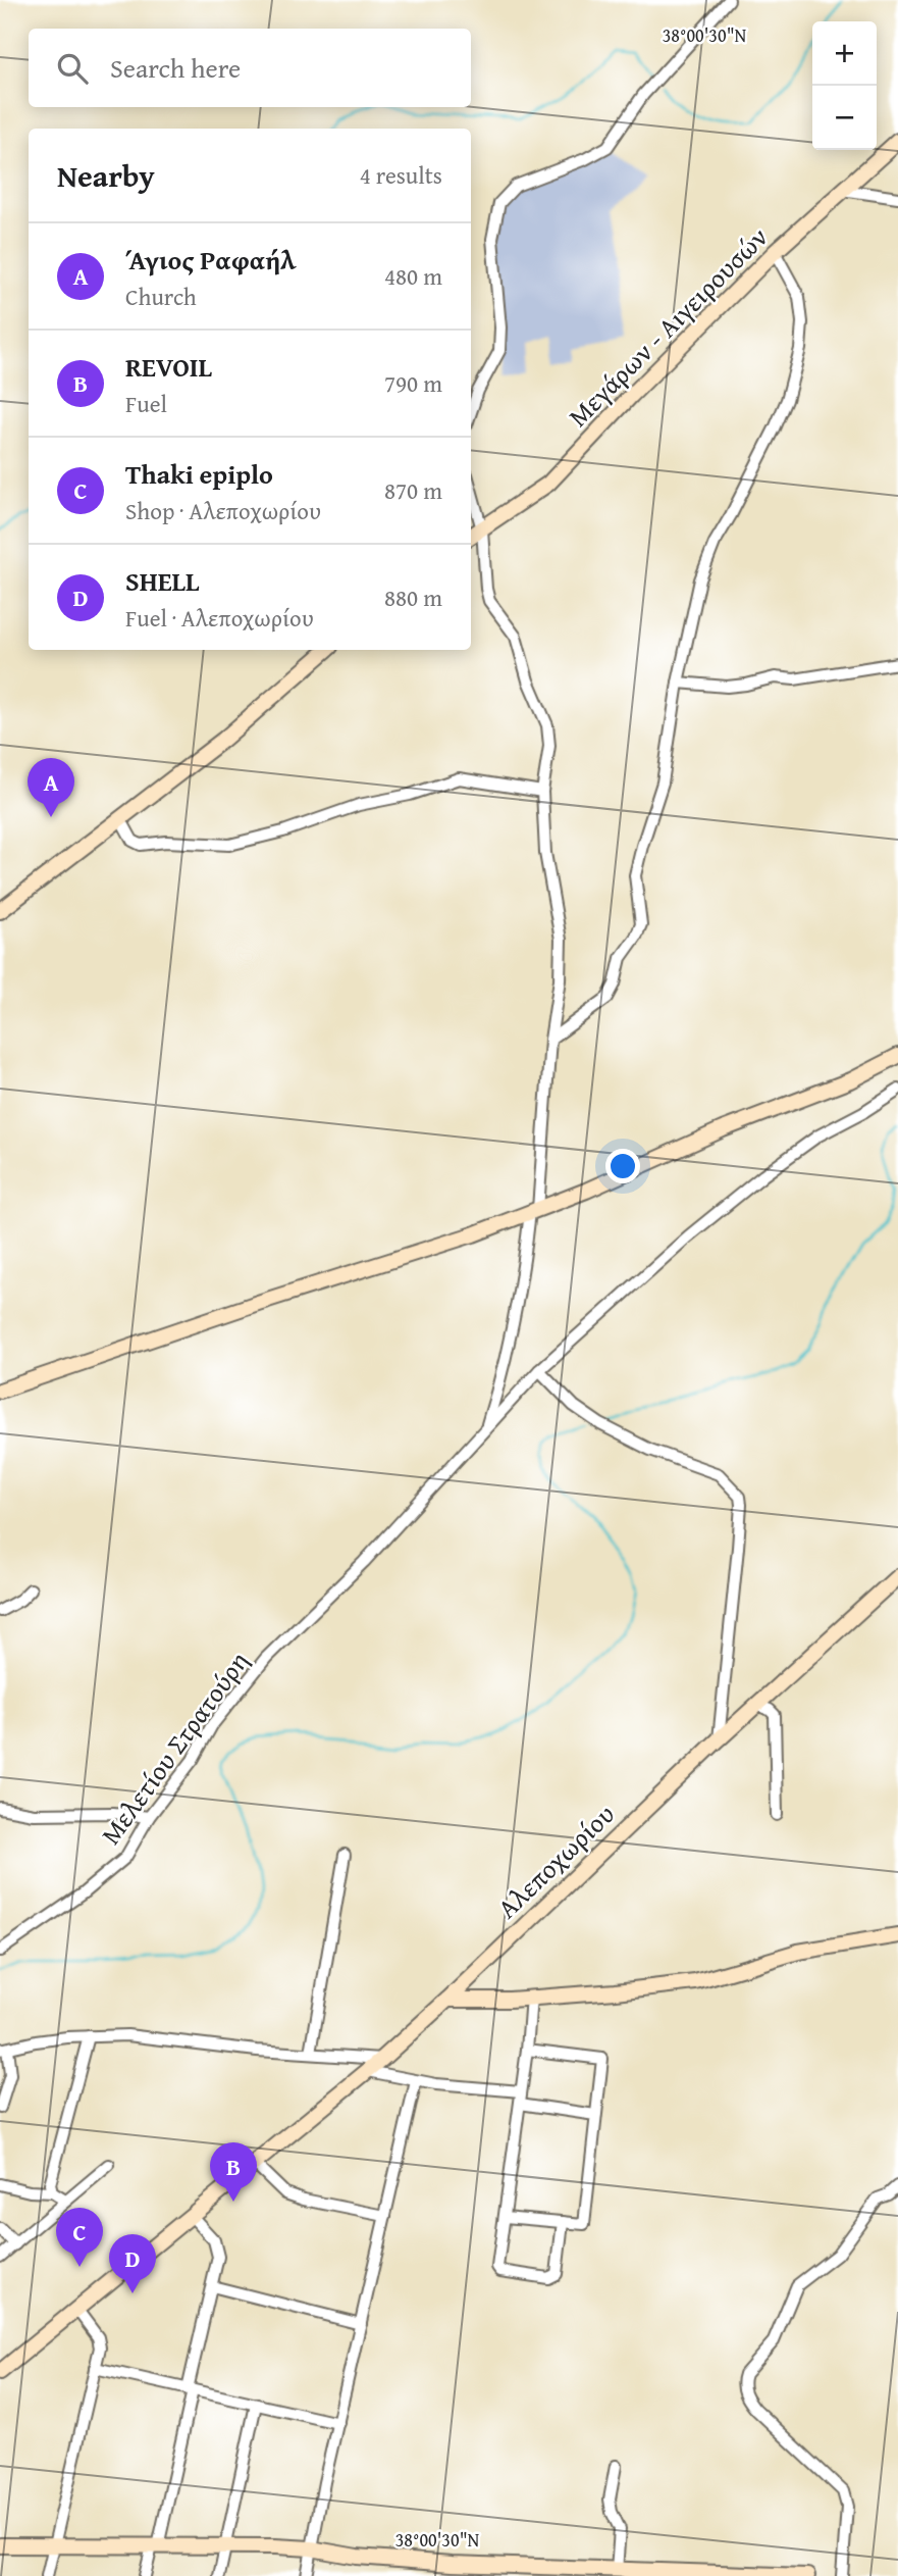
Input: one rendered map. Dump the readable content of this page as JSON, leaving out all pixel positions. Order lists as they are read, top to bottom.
{
  "streets": {
    "main road": ["Μεγάρων - Αιγειρουσών", "Αλεποχωρίου"],
    "street": ["Μελετίου Στρατούρη"]
  },
  "page": {
    "map_buttons": ["+", "−"],
    "search": "Search here",
    "heading": ["Nearby", "4 results"],
    "list": [
      {
        "mark": "A",
        "name": "Άγιος Ραφαήλ",
        "note": "Church",
        "value": "480 m"
      },
      {
        "mark": "B",
        "name": "REVOIL",
        "note": "Fuel",
        "value": "790 m"
      },
      {
        "mark": "C",
        "name": "Thaki epiplo",
        "note": "Shop · Αλεποχωρίου",
        "value": "870 m"
      },
      {
        "mark": "D",
        "name": "SHELL",
        "note": "Fuel · Αλεποχωρίου",
        "value": "880 m"
      }
    ],
    "pins": [
      "A",
      "B",
      "C",
      "D"
    ]
  },
  "coordinates": ["38°00'30\"N"]
}
